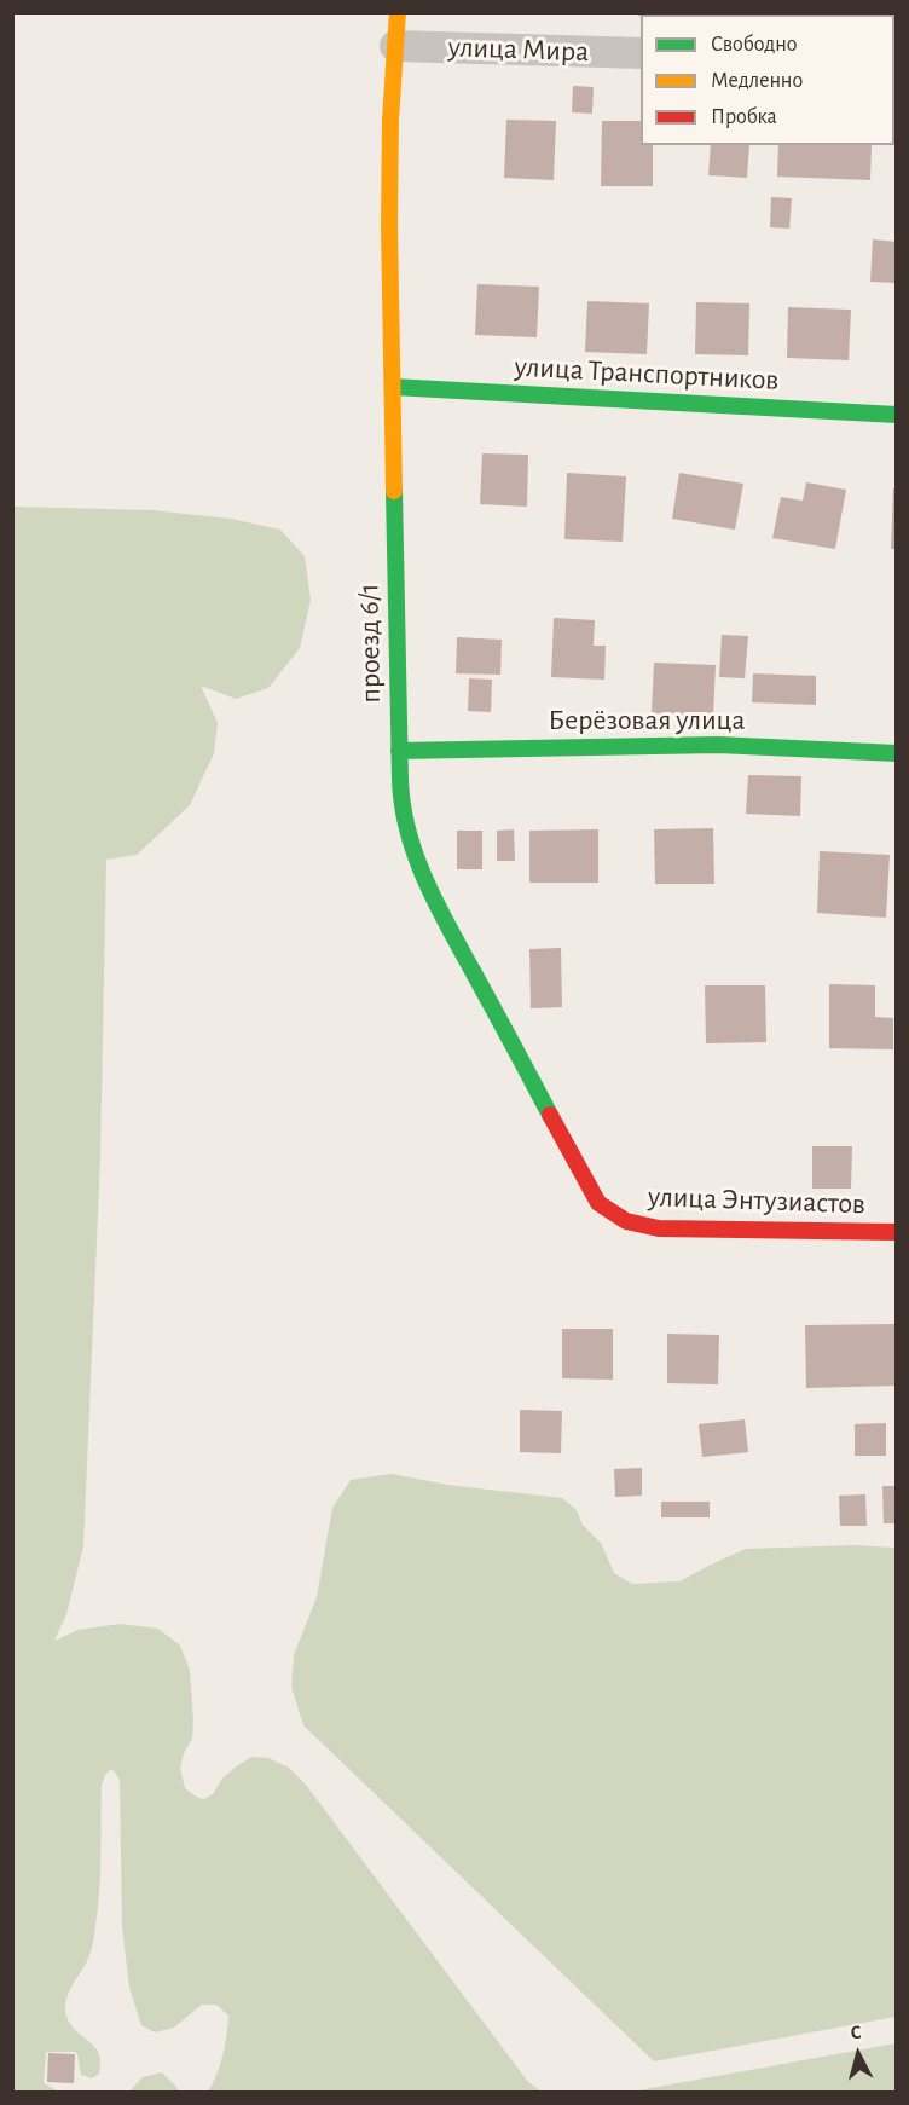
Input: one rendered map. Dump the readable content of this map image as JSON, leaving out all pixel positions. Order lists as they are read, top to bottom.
{
  "streets": {
    "street": [
      "улица Мира",
      "улица Транспортников",
      "проезд 6/1",
      "Берёзовая улица",
      "улица Энтузиастов"
    ]
  },
  "crossings": [
    ["улица Мира", "проезд 6/1"],
    ["улица Транспортников", "проезд 6/1"],
    ["проезд 6/1", "Берёзовая улица"],
    ["проезд 6/1", "улица Энтузиастов"]
  ],
  "legend": ["Свободно", "Медленно", "Пробка"],
  "north": "top"
}
